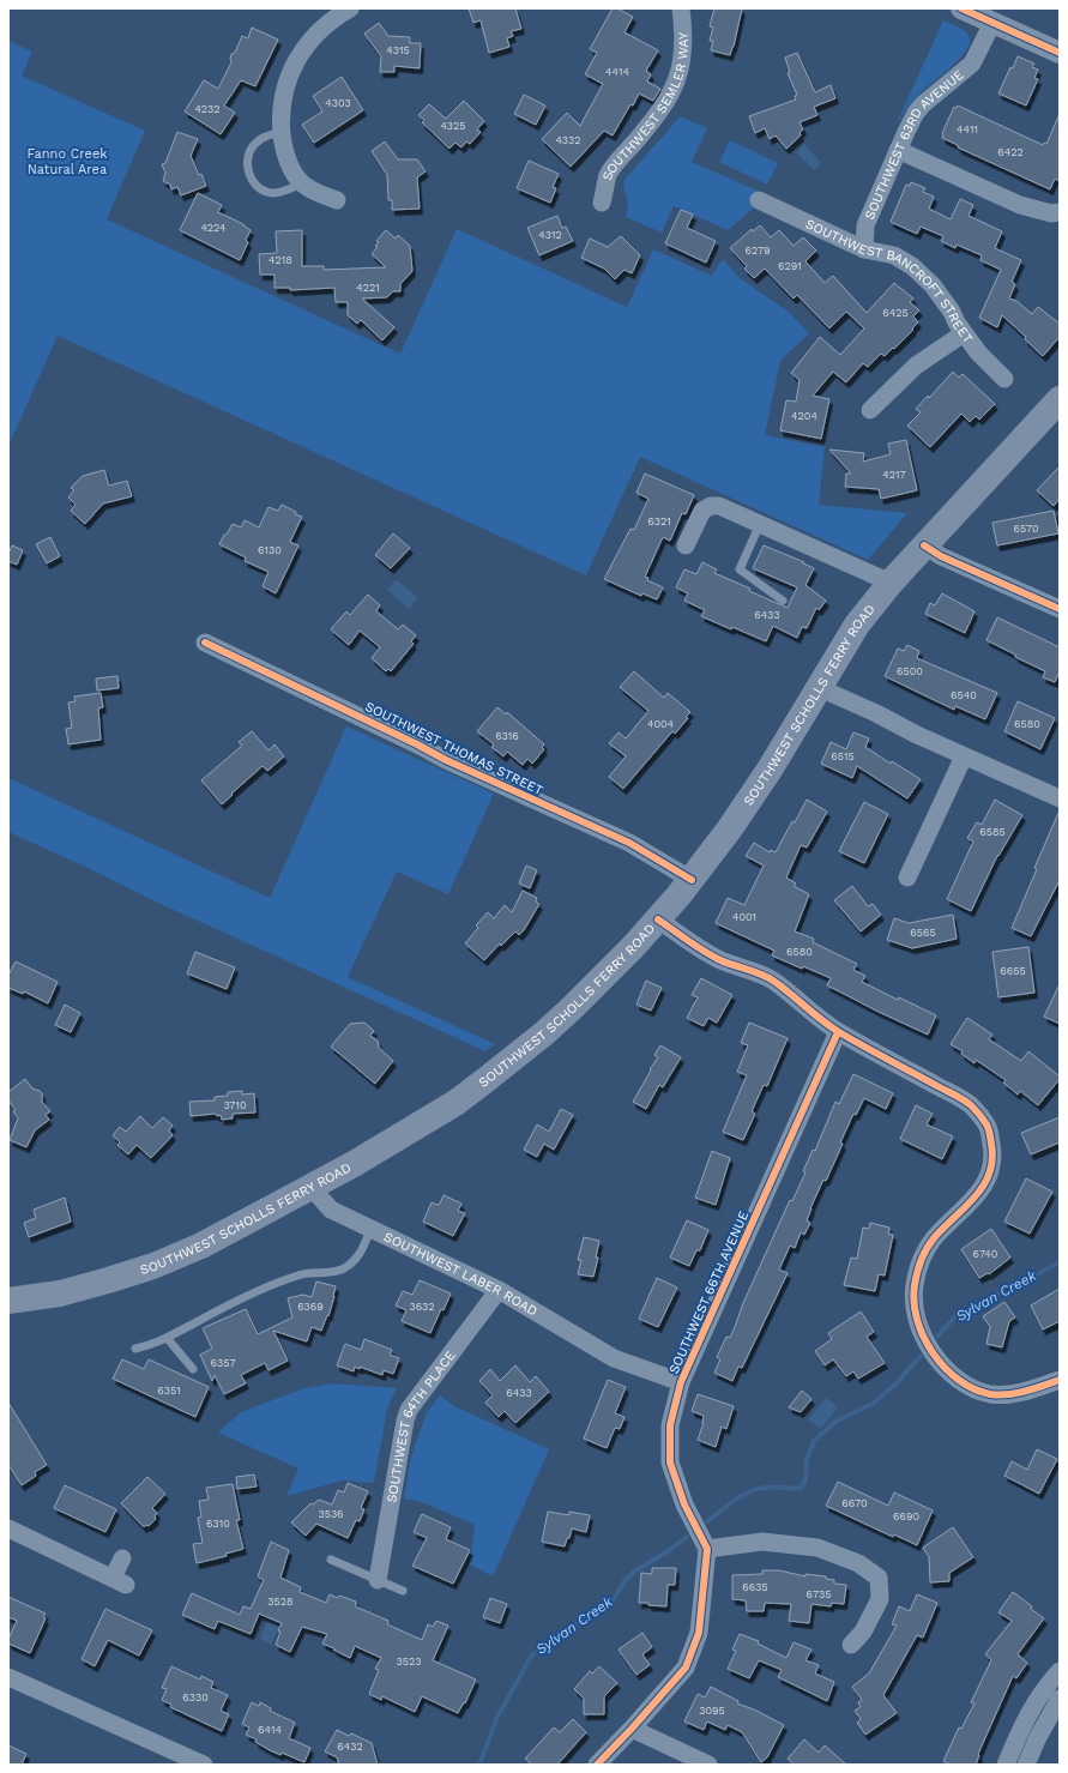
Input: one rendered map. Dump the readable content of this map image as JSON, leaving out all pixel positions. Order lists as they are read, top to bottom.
{
  "streets": {
    "main road": ["SOUTHWEST SCHOLLS FERRY ROAD"],
    "street": [
      "SOUTHWEST SEMLER WAY",
      "SOUTHWEST 63RD AVENUE",
      "SOUTHWEST BANCROFT STREET",
      "SOUTHWEST THOMAS STREET",
      "SOUTHWEST LABER ROAD",
      "SOUTHWEST 66TH AVENUE",
      "SOUTHWEST 64TH PLACE"
    ]
  },
  "crossings": [
    ["SOUTHWEST 63RD AVENUE", "SOUTHWEST BANCROFT STREET"],
    ["SOUTHWEST SCHOLLS FERRY ROAD", "SOUTHWEST THOMAS STREET"],
    ["SOUTHWEST SCHOLLS FERRY ROAD", "SOUTHWEST LABER ROAD"],
    ["SOUTHWEST LABER ROAD", "SOUTHWEST 66TH AVENUE"],
    ["SOUTHWEST LABER ROAD", "SOUTHWEST 64TH PLACE"]
  ],
  "water": ["Sylvan Creek"],
  "parks": ["Fanno Creek Natural Area"],
  "house_numbers": [
    "4315",
    "4414",
    "4303",
    "4232",
    "4325",
    "4411",
    "4332",
    "6422",
    "4224",
    "4312",
    "6279",
    "4218",
    "6291",
    "4221",
    "6425",
    "4204",
    "4217",
    "6321",
    "6570",
    "6130",
    "6433",
    "6500",
    "6540",
    "4004",
    "6580",
    "6316",
    "6515",
    "6585",
    "4001",
    "6565",
    "6580",
    "6655",
    "3710",
    "6740",
    "6369",
    "3632",
    "6357",
    "6351",
    "6433",
    "6670",
    "3536",
    "6690",
    "6310",
    "6635",
    "6735",
    "3528",
    "3523",
    "6330",
    "3095",
    "6414",
    "6432"
  ]
}
